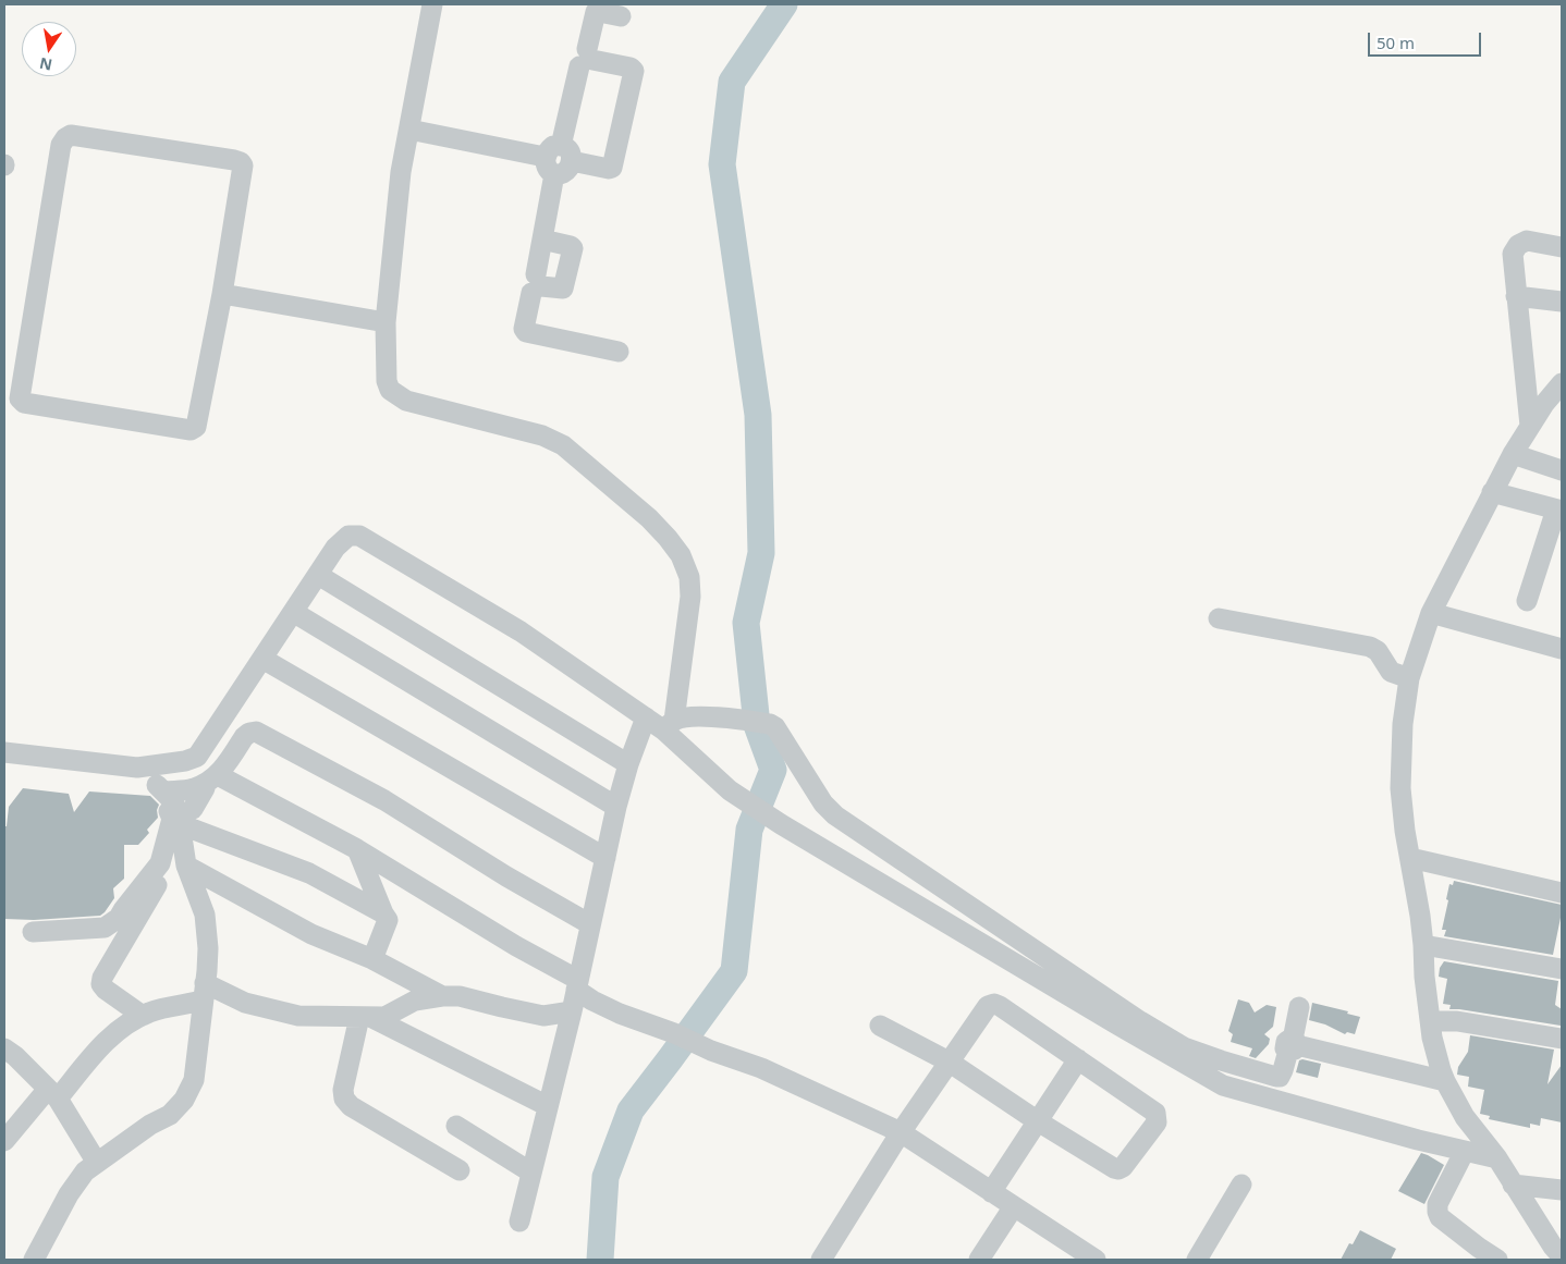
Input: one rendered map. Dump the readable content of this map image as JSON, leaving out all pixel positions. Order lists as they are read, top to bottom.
{
  "scale_bar": "50 m",
  "north": "bottom"
}
